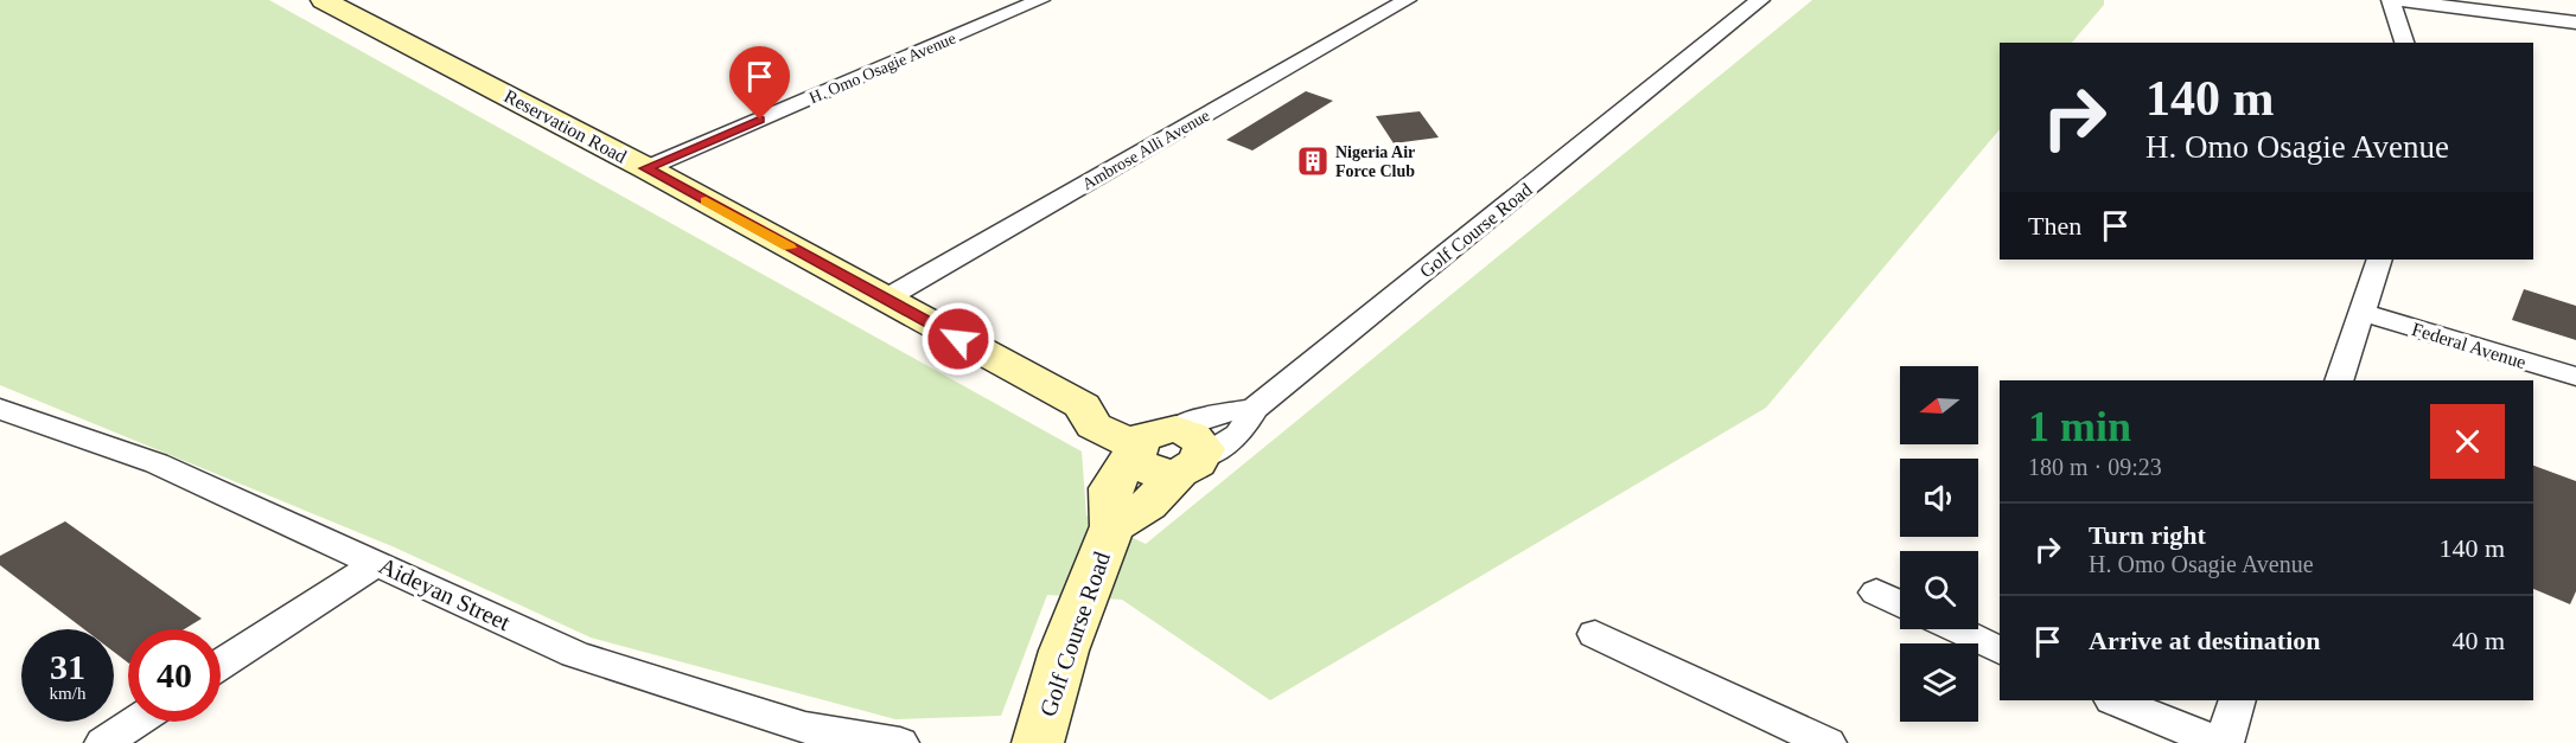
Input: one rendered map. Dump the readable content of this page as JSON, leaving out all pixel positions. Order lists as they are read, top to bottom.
{
  "streets": {
    "street": [
      "H. Omo Osagie Avenue",
      "Reservation Road",
      "Ambrose Alli Avenue",
      "Golf Course Road",
      "Federal Avenue",
      "Aideyan Street"
    ]
  },
  "crossings": [
    ["H. Omo Osagie Avenue", "Reservation Road"],
    ["Reservation Road", "Ambrose Alli Avenue"],
    ["Reservation Road", "Golf Course Road"]
  ],
  "places": {
    "building": ["Nigeria Air Force Club"]
  },
  "north": "left",
  "page": {
    "turn": ["140 m", "H. Omo Osagie Avenue"],
    "then": "Then",
    "heading": ["1 min", "180 m · 09:23"],
    "list": [
      {
        "name": "Turn right",
        "note": "H. Omo Osagie Avenue",
        "value": "140 m"
      },
      {
        "name": "Arrive at destination",
        "value": "40 m"
      }
    ],
    "speed": "31 km/h",
    "limit": "40"
  }
}
